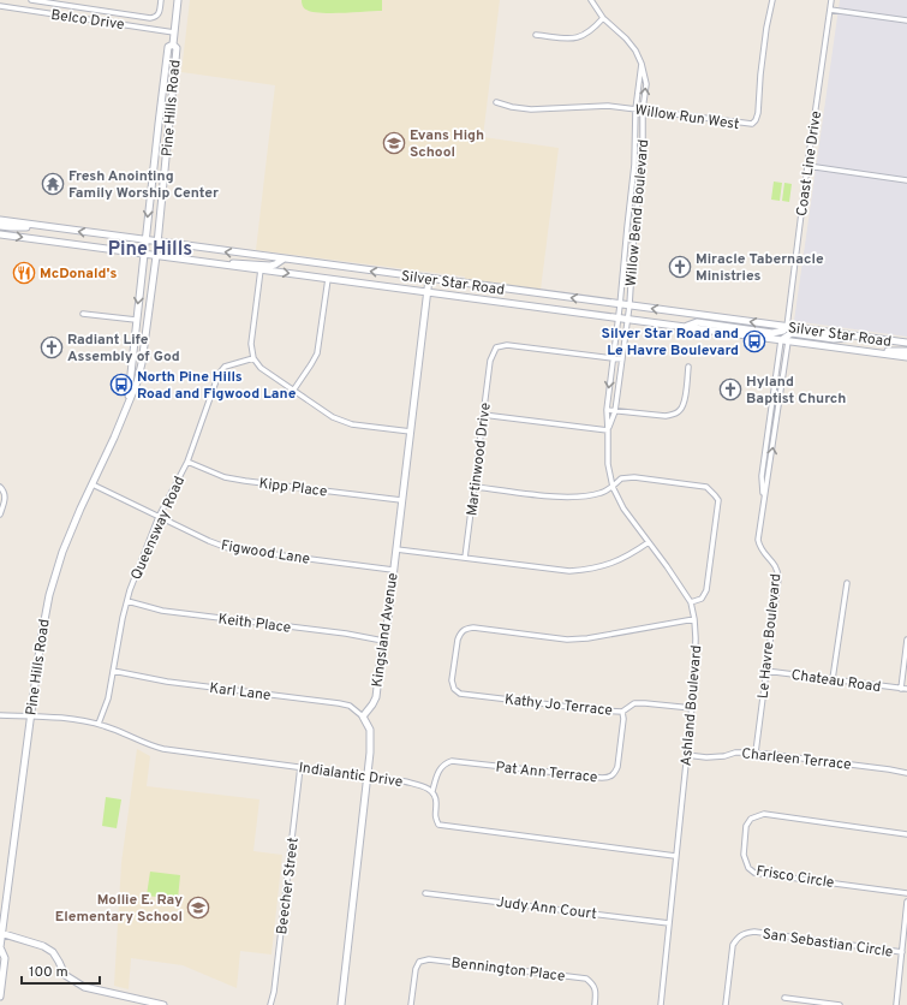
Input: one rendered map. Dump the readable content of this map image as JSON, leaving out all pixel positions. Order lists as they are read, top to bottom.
{
  "streets": {
    "main road": ["Pine Hills Road", "Silver Star Road", "Kingsland Avenue"],
    "street": [
      "Belco Drive",
      "Willow Run West",
      "Coast Line Drive",
      "Willow Bend Boulevard",
      "Martinwood Drive",
      "Kipp Place",
      "Queensway Road",
      "Figwood Lane",
      "Keith Place",
      "Le Havre Boulevard",
      "Chateau Road",
      "Karl Lane",
      "Kathy Jo Terrace",
      "Ashland Boulevard",
      "Charleen Terrace",
      "Pat Ann Terrace",
      "Indialantic Drive",
      "Frisco Circle",
      "Beecher Street",
      "Judy Ann Court",
      "San Sebastian Circle",
      "Bennington Place"
    ]
  },
  "crossings": [
    ["Belco Drive", "Pine Hills Road"],
    ["Pine Hills Road", "Silver Star Road"],
    ["Pine Hills Road", "Figwood Lane"],
    ["Pine Hills Road", "Indialantic Drive"],
    ["Willow Run West", "Willow Bend Boulevard"],
    ["Coast Line Drive", "Silver Star Road"],
    ["Willow Bend Boulevard", "Silver Star Road"],
    ["Willow Bend Boulevard", "Ashland Boulevard"],
    ["Silver Star Road", "Kingsland Avenue"],
    ["Silver Star Road", "Le Havre Boulevard"],
    ["Silver Star Road", "Ashland Boulevard"],
    ["Martinwood Drive", "Ashland Boulevard"],
    ["Kipp Place", "Queensway Road"],
    ["Kipp Place", "Kingsland Avenue"],
    ["Queensway Road", "Figwood Lane"],
    ["Queensway Road", "Keith Place"],
    ["Queensway Road", "Karl Lane"],
    ["Queensway Road", "Indialantic Drive"],
    ["Figwood Lane", "Kingsland Avenue"],
    ["Keith Place", "Kingsland Avenue"],
    ["Kingsland Avenue", "Karl Lane"],
    ["Le Havre Boulevard", "Chateau Road"],
    ["Le Havre Boulevard", "Charleen Terrace"],
    ["Kathy Jo Terrace", "Ashland Boulevard"],
    ["Kathy Jo Terrace", "Pat Ann Terrace"],
    ["Ashland Boulevard", "Charleen Terrace"],
    ["Ashland Boulevard", "Judy Ann Court"],
    ["Pat Ann Terrace", "Indialantic Drive"],
    ["Indialantic Drive", "Beecher Street"]
  ],
  "districts": ["Pine Hills"],
  "places": {
    "school or university": ["Evans High School", "Mollie E. Ray Elementary School"],
    "temple": ["Fresh Anointing Family Worship Center"],
    "church": ["Miracle Tabernacle Ministries", "Radiant Life Assembly of God", "Hyland Baptist Church"],
    "restaurant": ["McDonald's"],
    "bus stop": ["Silver Star Road and Le Havre Boulevard", "North Pine Hills Road and Figwood Lane"]
  },
  "scale_bar": "100 m"
}
